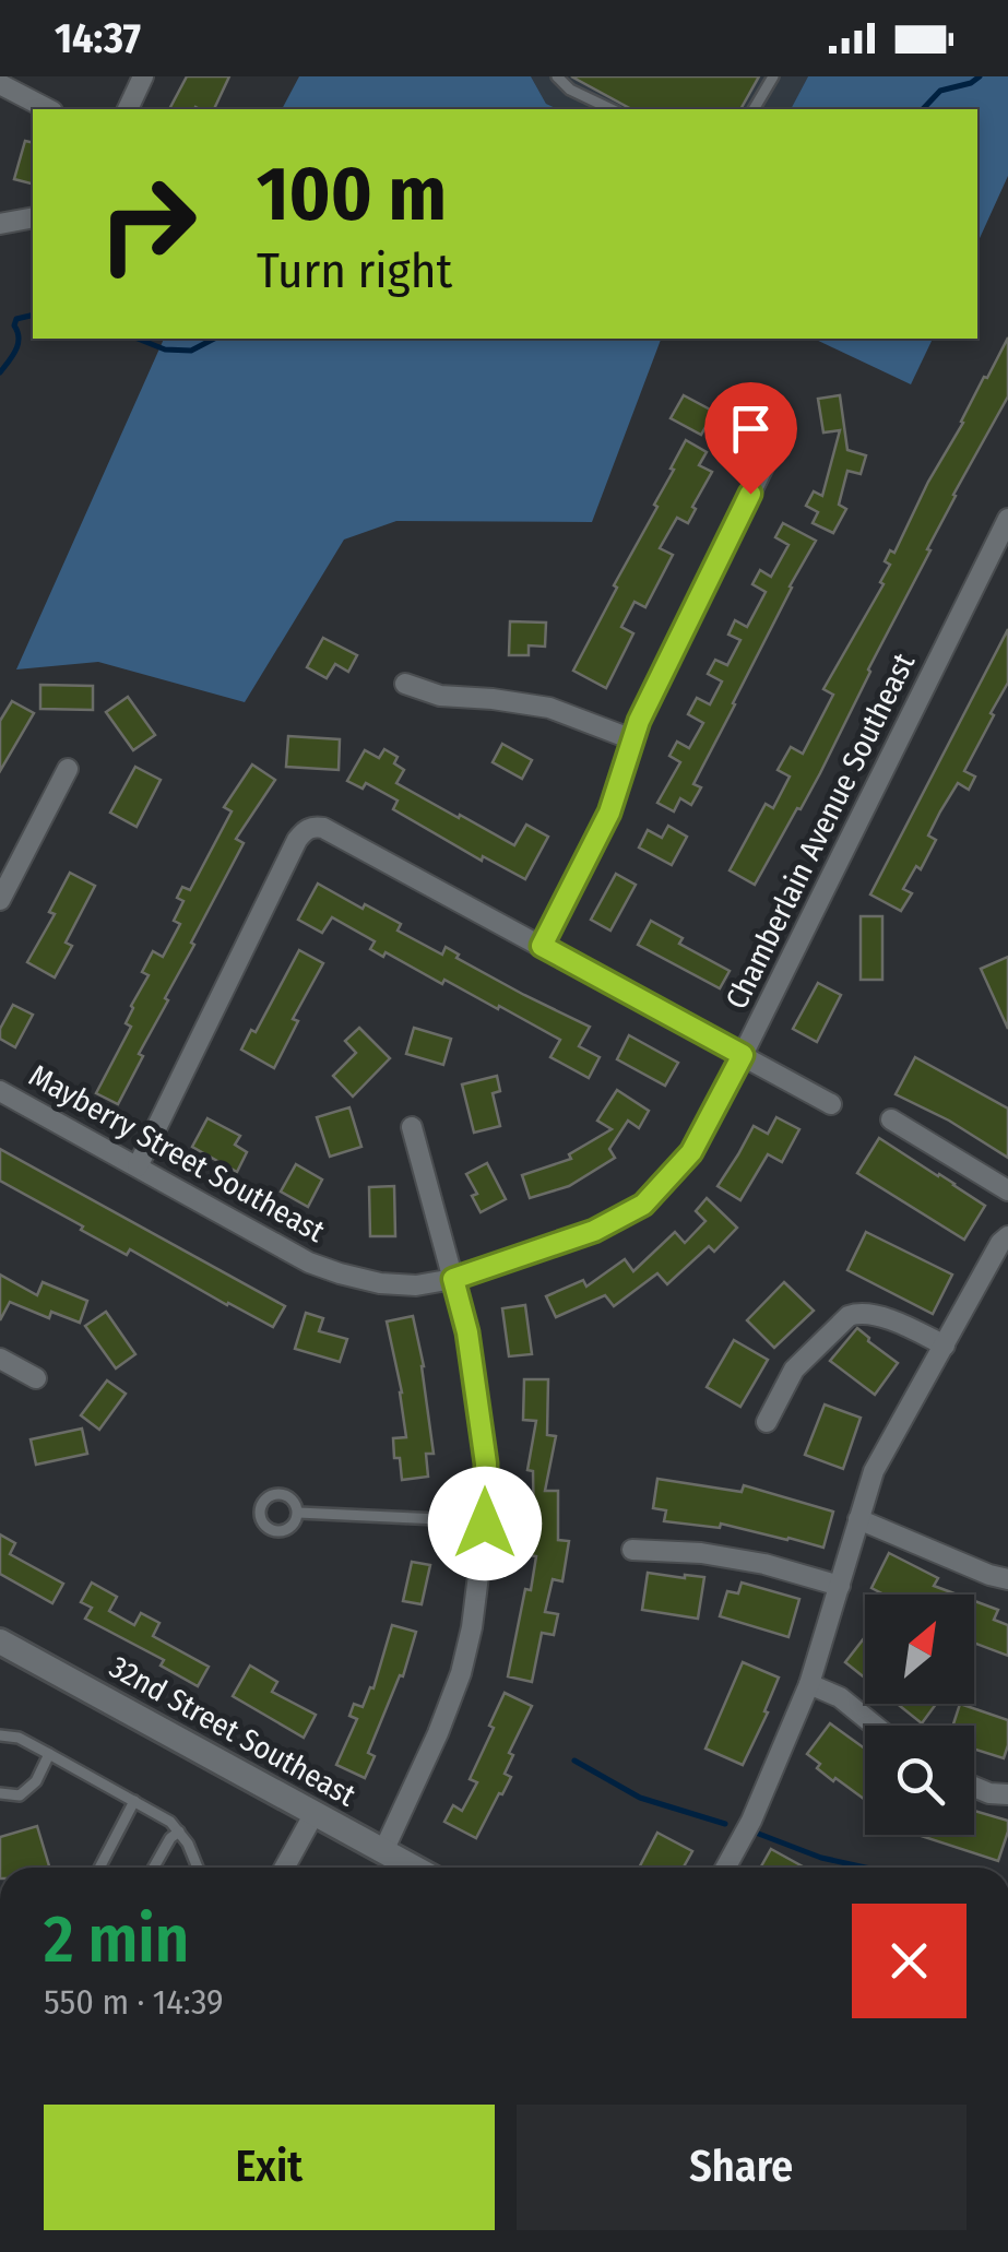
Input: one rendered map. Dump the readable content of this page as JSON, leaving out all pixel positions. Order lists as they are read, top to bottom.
{
  "streets": {
    "street": ["Chamberlain Avenue Southeast", "Mayberry Street Southeast", "32nd Street Southeast"]
  },
  "crossings": [
    ["Chamberlain Avenue Southeast", "Mayberry Street Southeast"]
  ],
  "north": "top right",
  "page": {
    "status": "14:37",
    "turn": ["100 m", "Turn right"],
    "heading": ["2 min", "550 m · 14:39"],
    "buttons": ["Exit", "Share"]
  }
}
